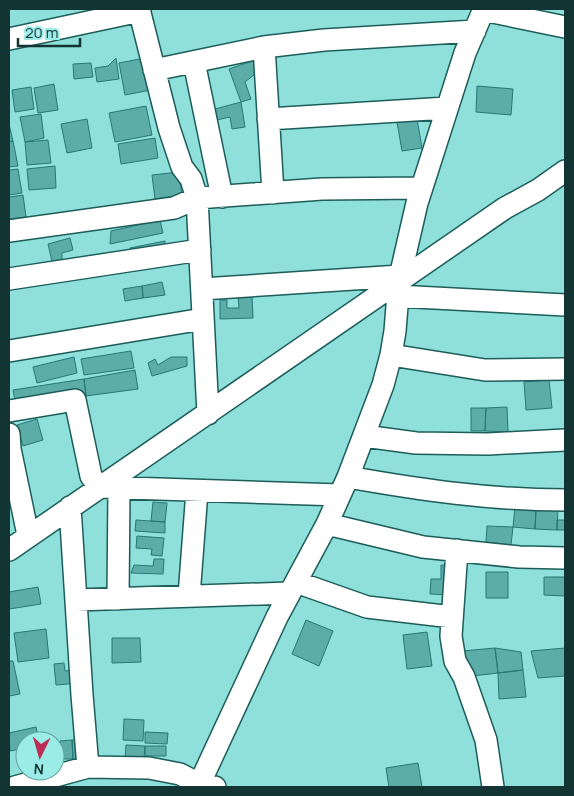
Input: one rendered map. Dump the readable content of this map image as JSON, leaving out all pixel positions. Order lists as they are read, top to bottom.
{
  "scale_bar": "20 m",
  "north": "bottom"
}
